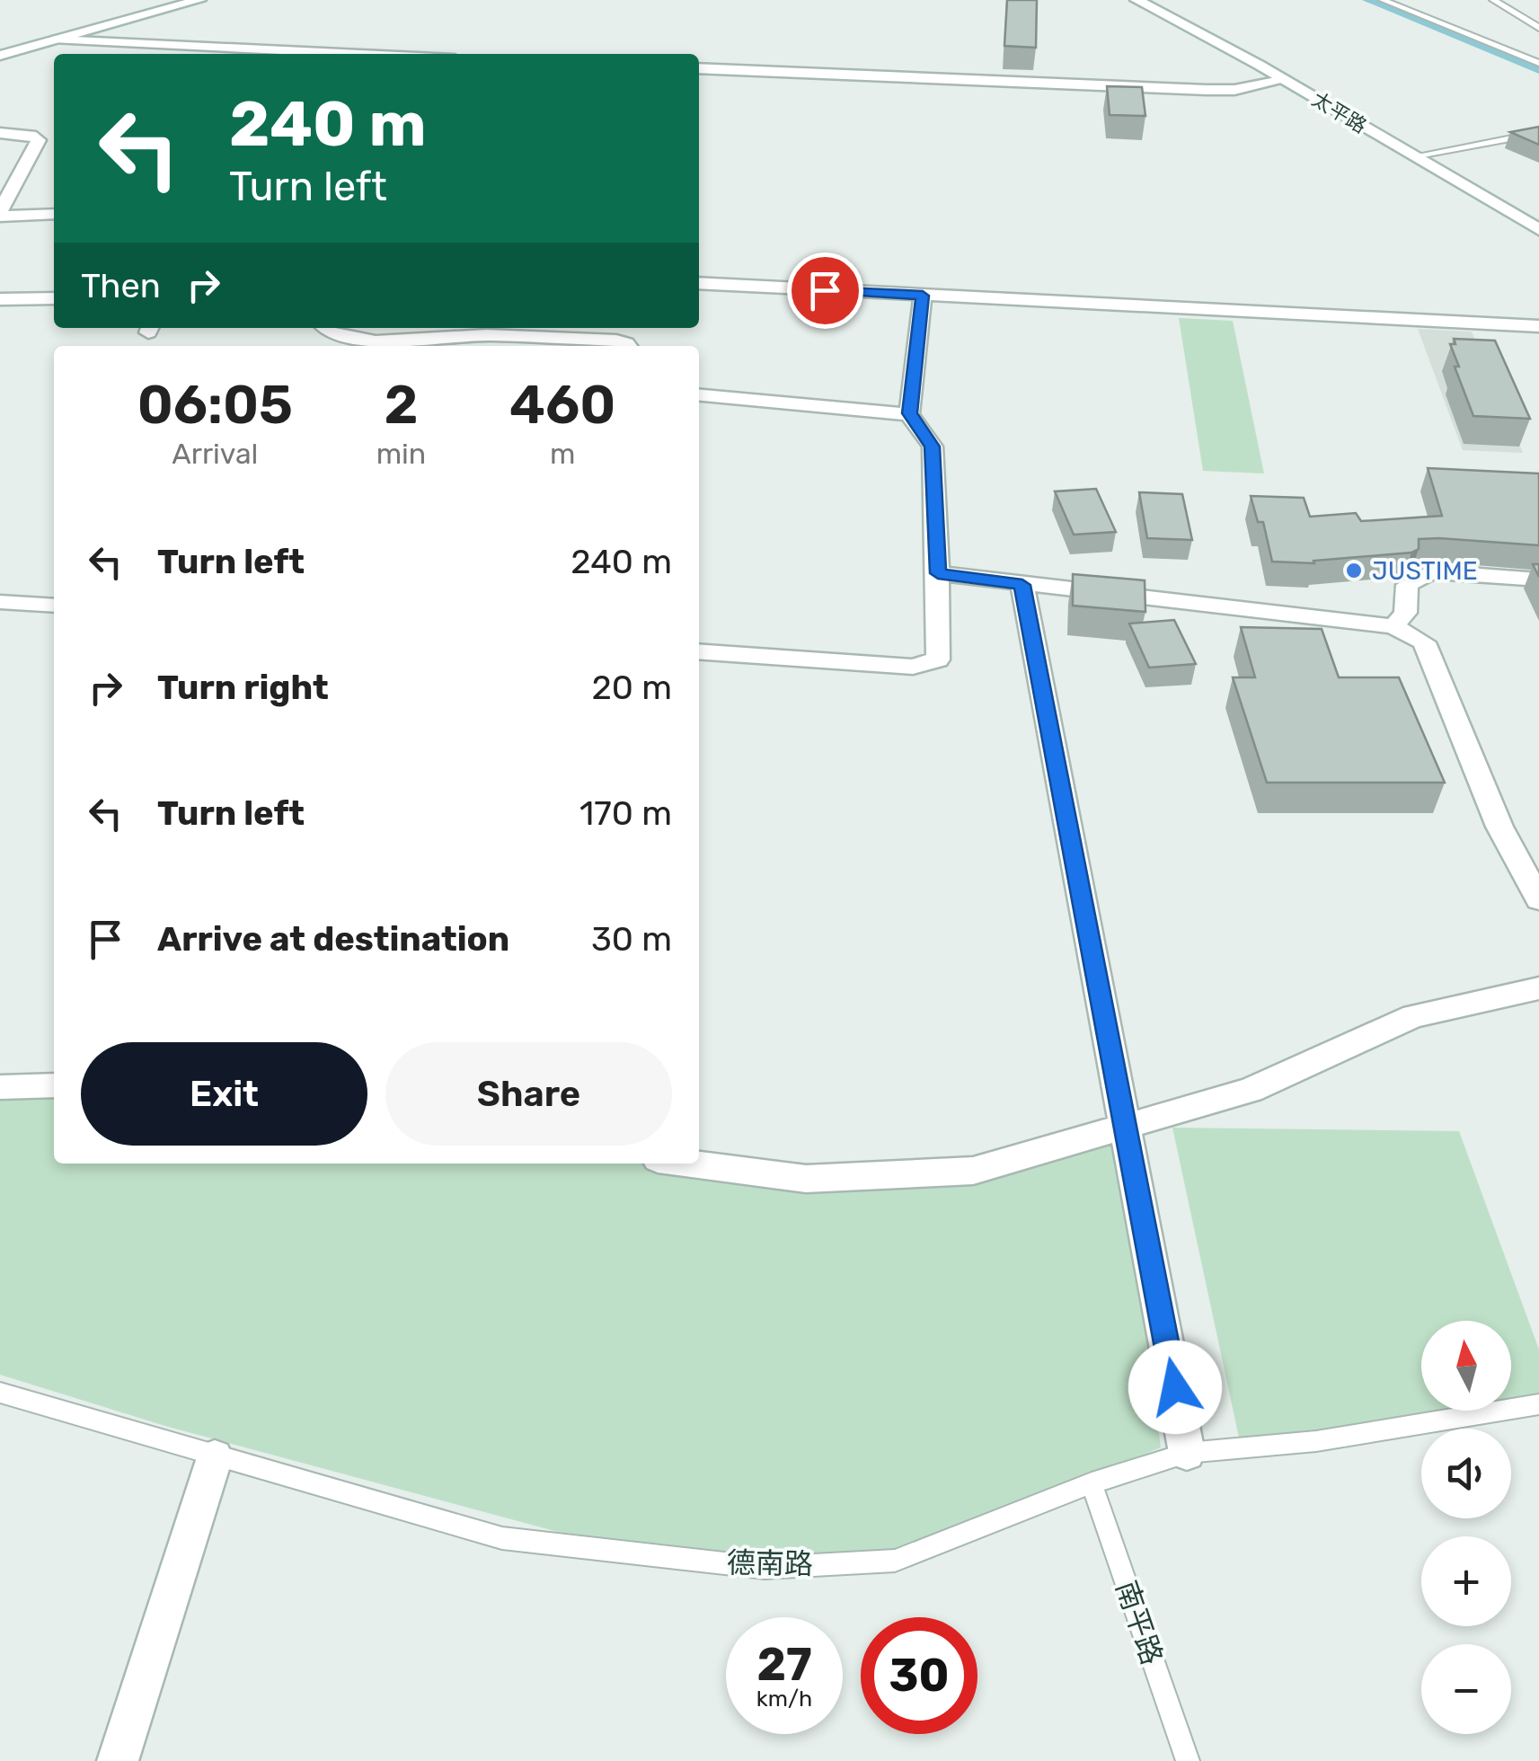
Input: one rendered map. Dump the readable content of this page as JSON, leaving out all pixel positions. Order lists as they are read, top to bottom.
{
  "streets": {
    "street": ["太平路"],
    "lane": ["德南路", "南平路"]
  },
  "crossings": [
    ["德南路", "南平路"]
  ],
  "places": ["JUSTIME"],
  "north": "top",
  "page": {
    "turn": ["240 m", "Turn left"],
    "then": "Then",
    "eta": [
      "06:05",
      "Arrival",
      "2",
      "min",
      "460",
      "m"
    ],
    "list": [
      {
        "name": "Turn left",
        "value": "240 m"
      },
      {
        "name": "Turn right",
        "value": "20 m"
      },
      {
        "name": "Turn left",
        "value": "170 m"
      },
      {
        "name": "Arrive at destination",
        "value": "30 m"
      }
    ],
    "buttons": ["Exit", "Share"],
    "map_buttons": ["+", "−"],
    "speed": "27 km/h",
    "limit": "30"
  }
}
